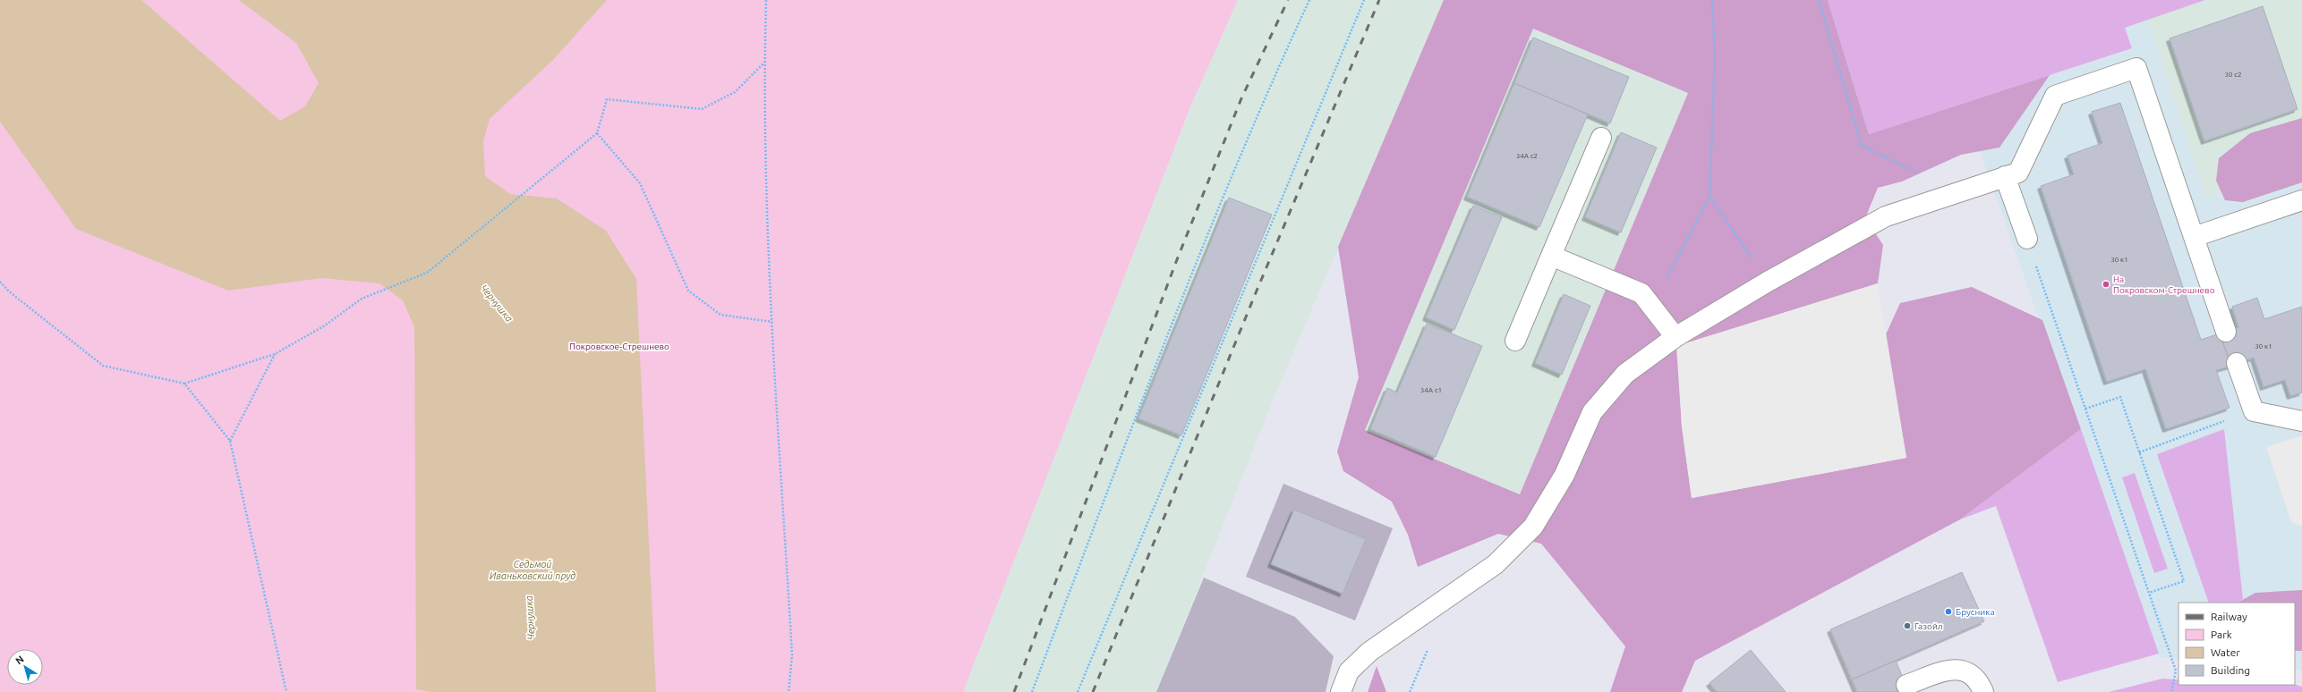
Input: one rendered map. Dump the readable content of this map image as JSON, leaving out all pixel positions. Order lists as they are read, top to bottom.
{
  "water": ["Чернушка", "Седьмой Иваньковский пруд"],
  "parks": ["Покровское-Стрешнево"],
  "places": ["На Покровском-Стрешнево", "Брусника", "Газойл"],
  "house_numbers": [
    "30 с2",
    "34А с2",
    "30 к1",
    "30 к1",
    "34А с1"
  ],
  "legend": [
    "Railway",
    "Park",
    "Water",
    "Building"
  ],
  "north": "top left"
}
